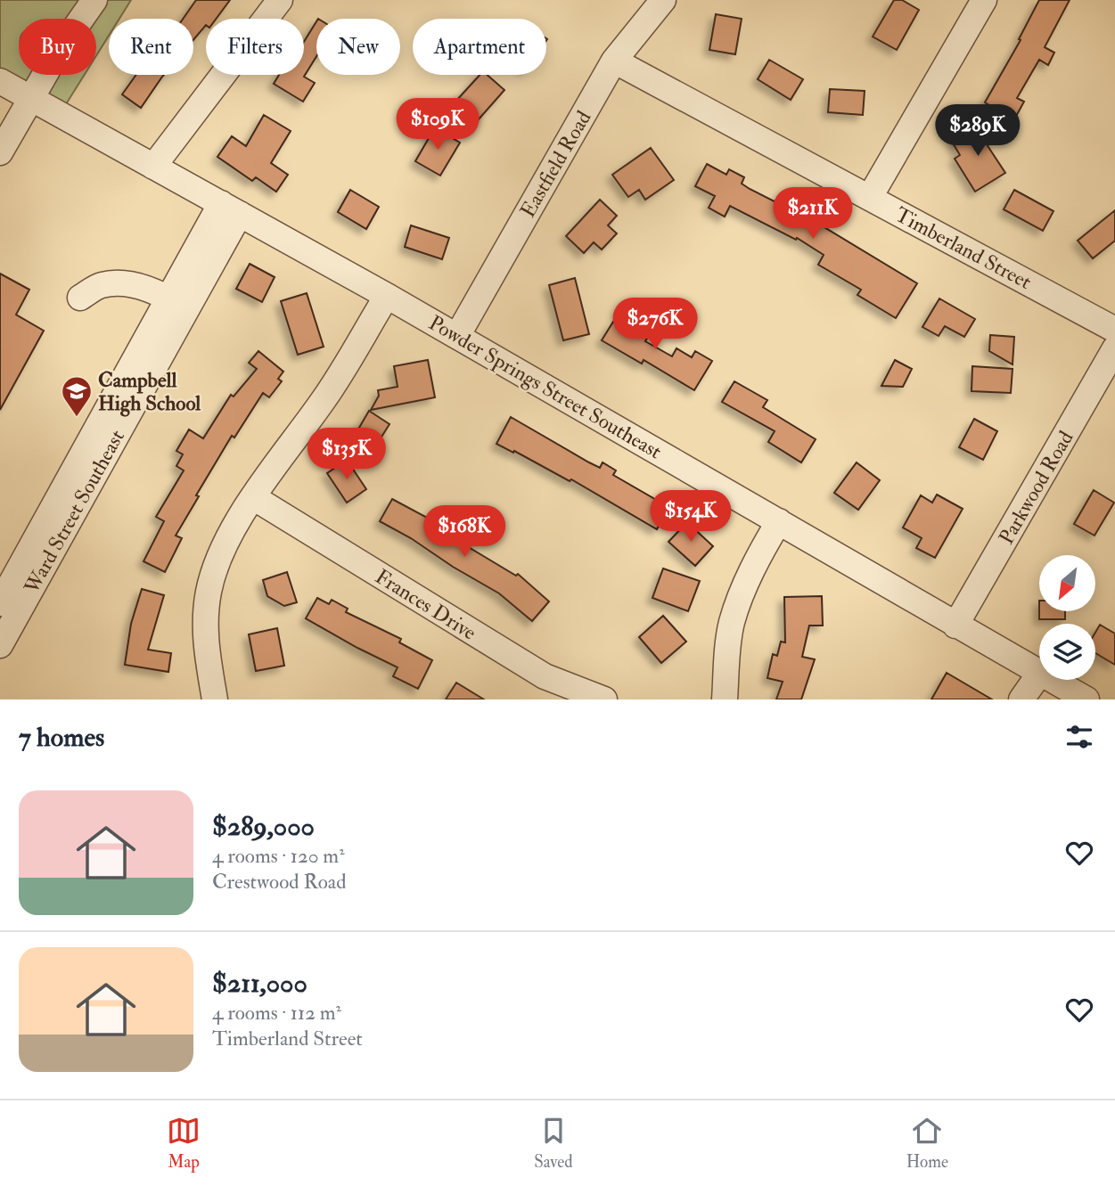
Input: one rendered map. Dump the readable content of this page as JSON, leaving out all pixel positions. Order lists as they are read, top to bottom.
{
  "streets": {
    "street": [
      "Eastfield Road",
      "Timberland Street",
      "Powder Springs Street Southeast",
      "Parkwood Road",
      "Ward Street Southeast",
      "Frances Drive"
    ]
  },
  "crossings": [
    ["Eastfield Road", "Timberland Street"],
    ["Eastfield Road", "Powder Springs Street Southeast"],
    ["Powder Springs Street Southeast", "Parkwood Road"],
    ["Powder Springs Street Southeast", "Ward Street Southeast"]
  ],
  "places": {
    "school or university": ["Campbell High School"]
  },
  "north": "bottom left",
  "page": {
    "chip": [
      "Buy",
      "Rent",
      "Filters",
      "New",
      "Apartment"
    ],
    "price": [
      "$109K",
      "$289K",
      "$211K",
      "$276K",
      "$135K",
      "$154K",
      "$168K"
    ],
    "heading": "7 homes",
    "list": [
      {
        "name": "$289,000",
        "note": "4 rooms · 120 m² · Crestwood Road"
      },
      {
        "name": "$211,000",
        "note": "4 rooms · 112 m² · Timberland Street"
      }
    ],
    "tabs": ["Map", "Saved", "Home"]
  }
}
